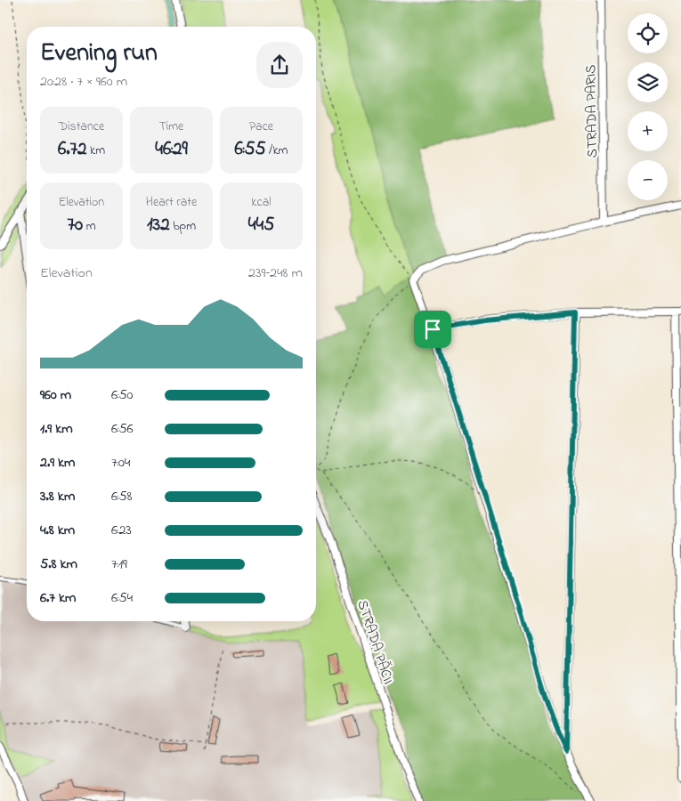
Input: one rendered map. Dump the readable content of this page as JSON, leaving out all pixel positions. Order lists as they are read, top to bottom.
{
  "streets": {
    "street": ["STRADA PARIS", "STRADA PĂCII"]
  },
  "page": {
    "map_buttons": ["+", "−"],
    "heading": ["Evening run", "20:28 · 7 × 960 m"],
    "stats": [
      ["Distance", "6.72 km"],
      ["Time", "46:29"],
      ["Pace", "6:55 /km"],
      ["Elevation", "70 m"],
      ["Heart rate", "132 bpm"],
      ["kcal", "445"]
    ],
    "chart": ["Elevation", "239–248 m"],
    "list": [
      {
        "name": "960 m",
        "note": "6:50"
      },
      {
        "name": "1.9 km",
        "note": "6:56"
      },
      {
        "name": "2.9 km",
        "note": "7:04"
      },
      {
        "name": "3.8 km",
        "note": "6:58"
      },
      {
        "name": "4.8 km",
        "note": "6:23"
      },
      {
        "name": "5.8 km",
        "note": "7:19"
      },
      {
        "name": "6.7 km",
        "note": "6:54"
      }
    ]
  }
}
